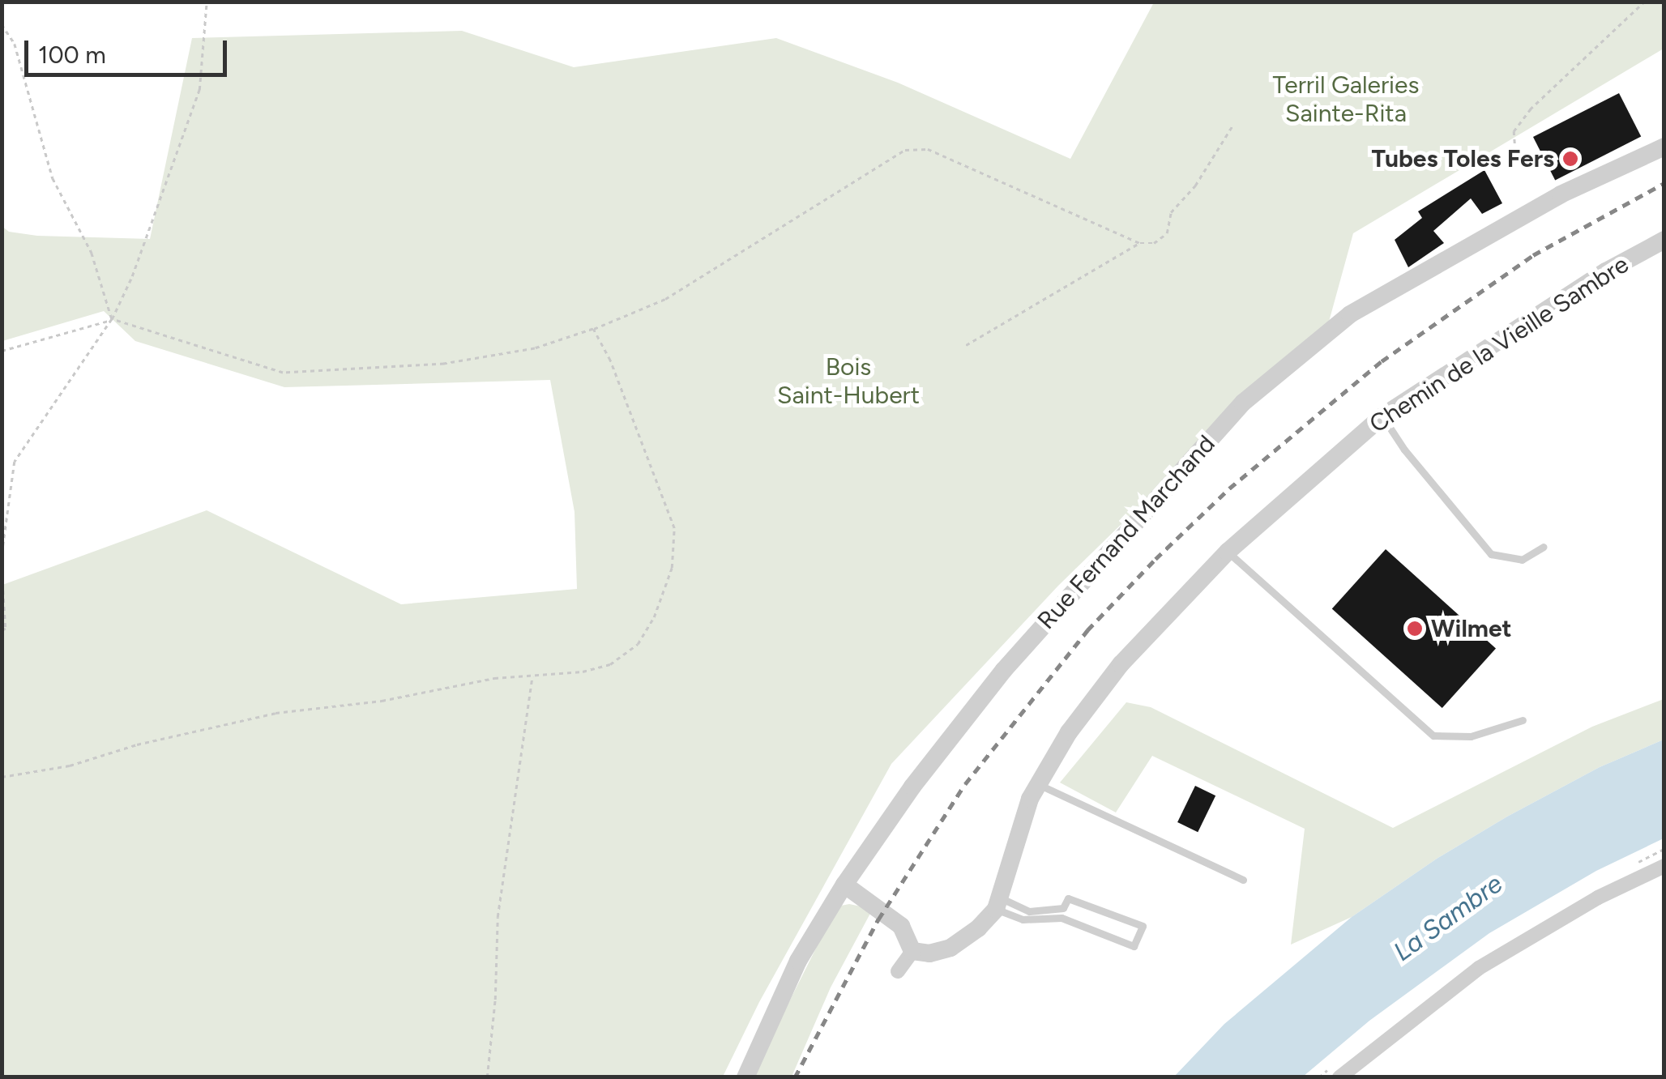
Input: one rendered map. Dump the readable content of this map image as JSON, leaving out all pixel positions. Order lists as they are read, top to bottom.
{
  "streets": {
    "street": ["Chemin de la Vieille Sambre", "Rue Fernand Marchand"]
  },
  "water": ["La Sambre"],
  "parks": ["Terril Galeries Sainte-Rita", "Bois Saint-Hubert"],
  "places": ["Tubes Toles Fers", "Wilmet"],
  "scale_bar": "100 m"
}
